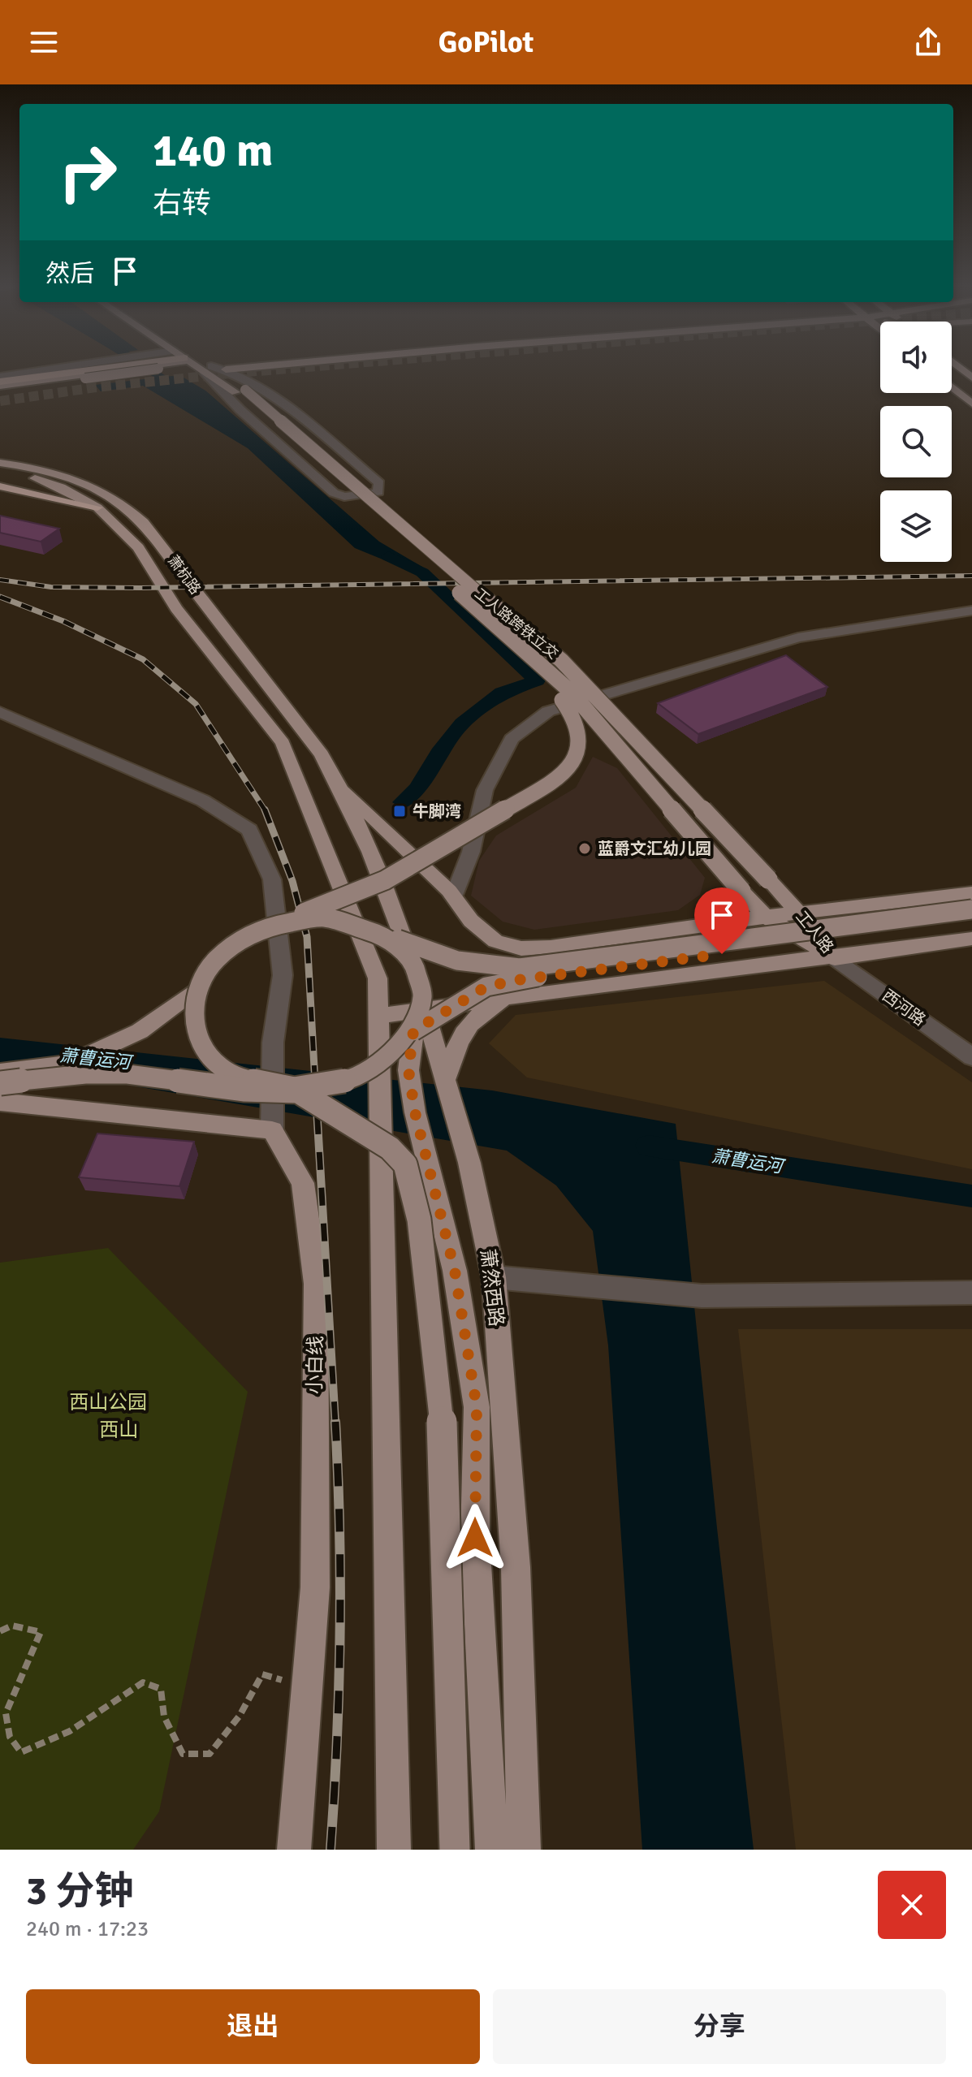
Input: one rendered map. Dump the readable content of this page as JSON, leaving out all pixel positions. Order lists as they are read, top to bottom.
{
  "streets": {
    "main road": [
      "萧杭路",
      "工人路跨铁立交",
      "工人路",
      "萧然西路",
      "小白线"
    ],
    "street": ["西河路"]
  },
  "crossings": [
    ["萧杭路", "萧然西路"],
    ["工人路跨铁立交", "工人路"],
    ["工人路", "西河路"]
  ],
  "water": ["萧曹运河"],
  "parks": ["西山公园", "西山"],
  "places": {
    "transit": ["牛脚湾"],
    "other": ["蓝爵文汇幼儿园"]
  },
  "page": {
    "header": "GoPilot",
    "turn": ["140 m", "右转"],
    "then": "然后",
    "heading": ["3 分钟", "240 m · 17:23"],
    "buttons": ["退出", "分享"]
  }
}
